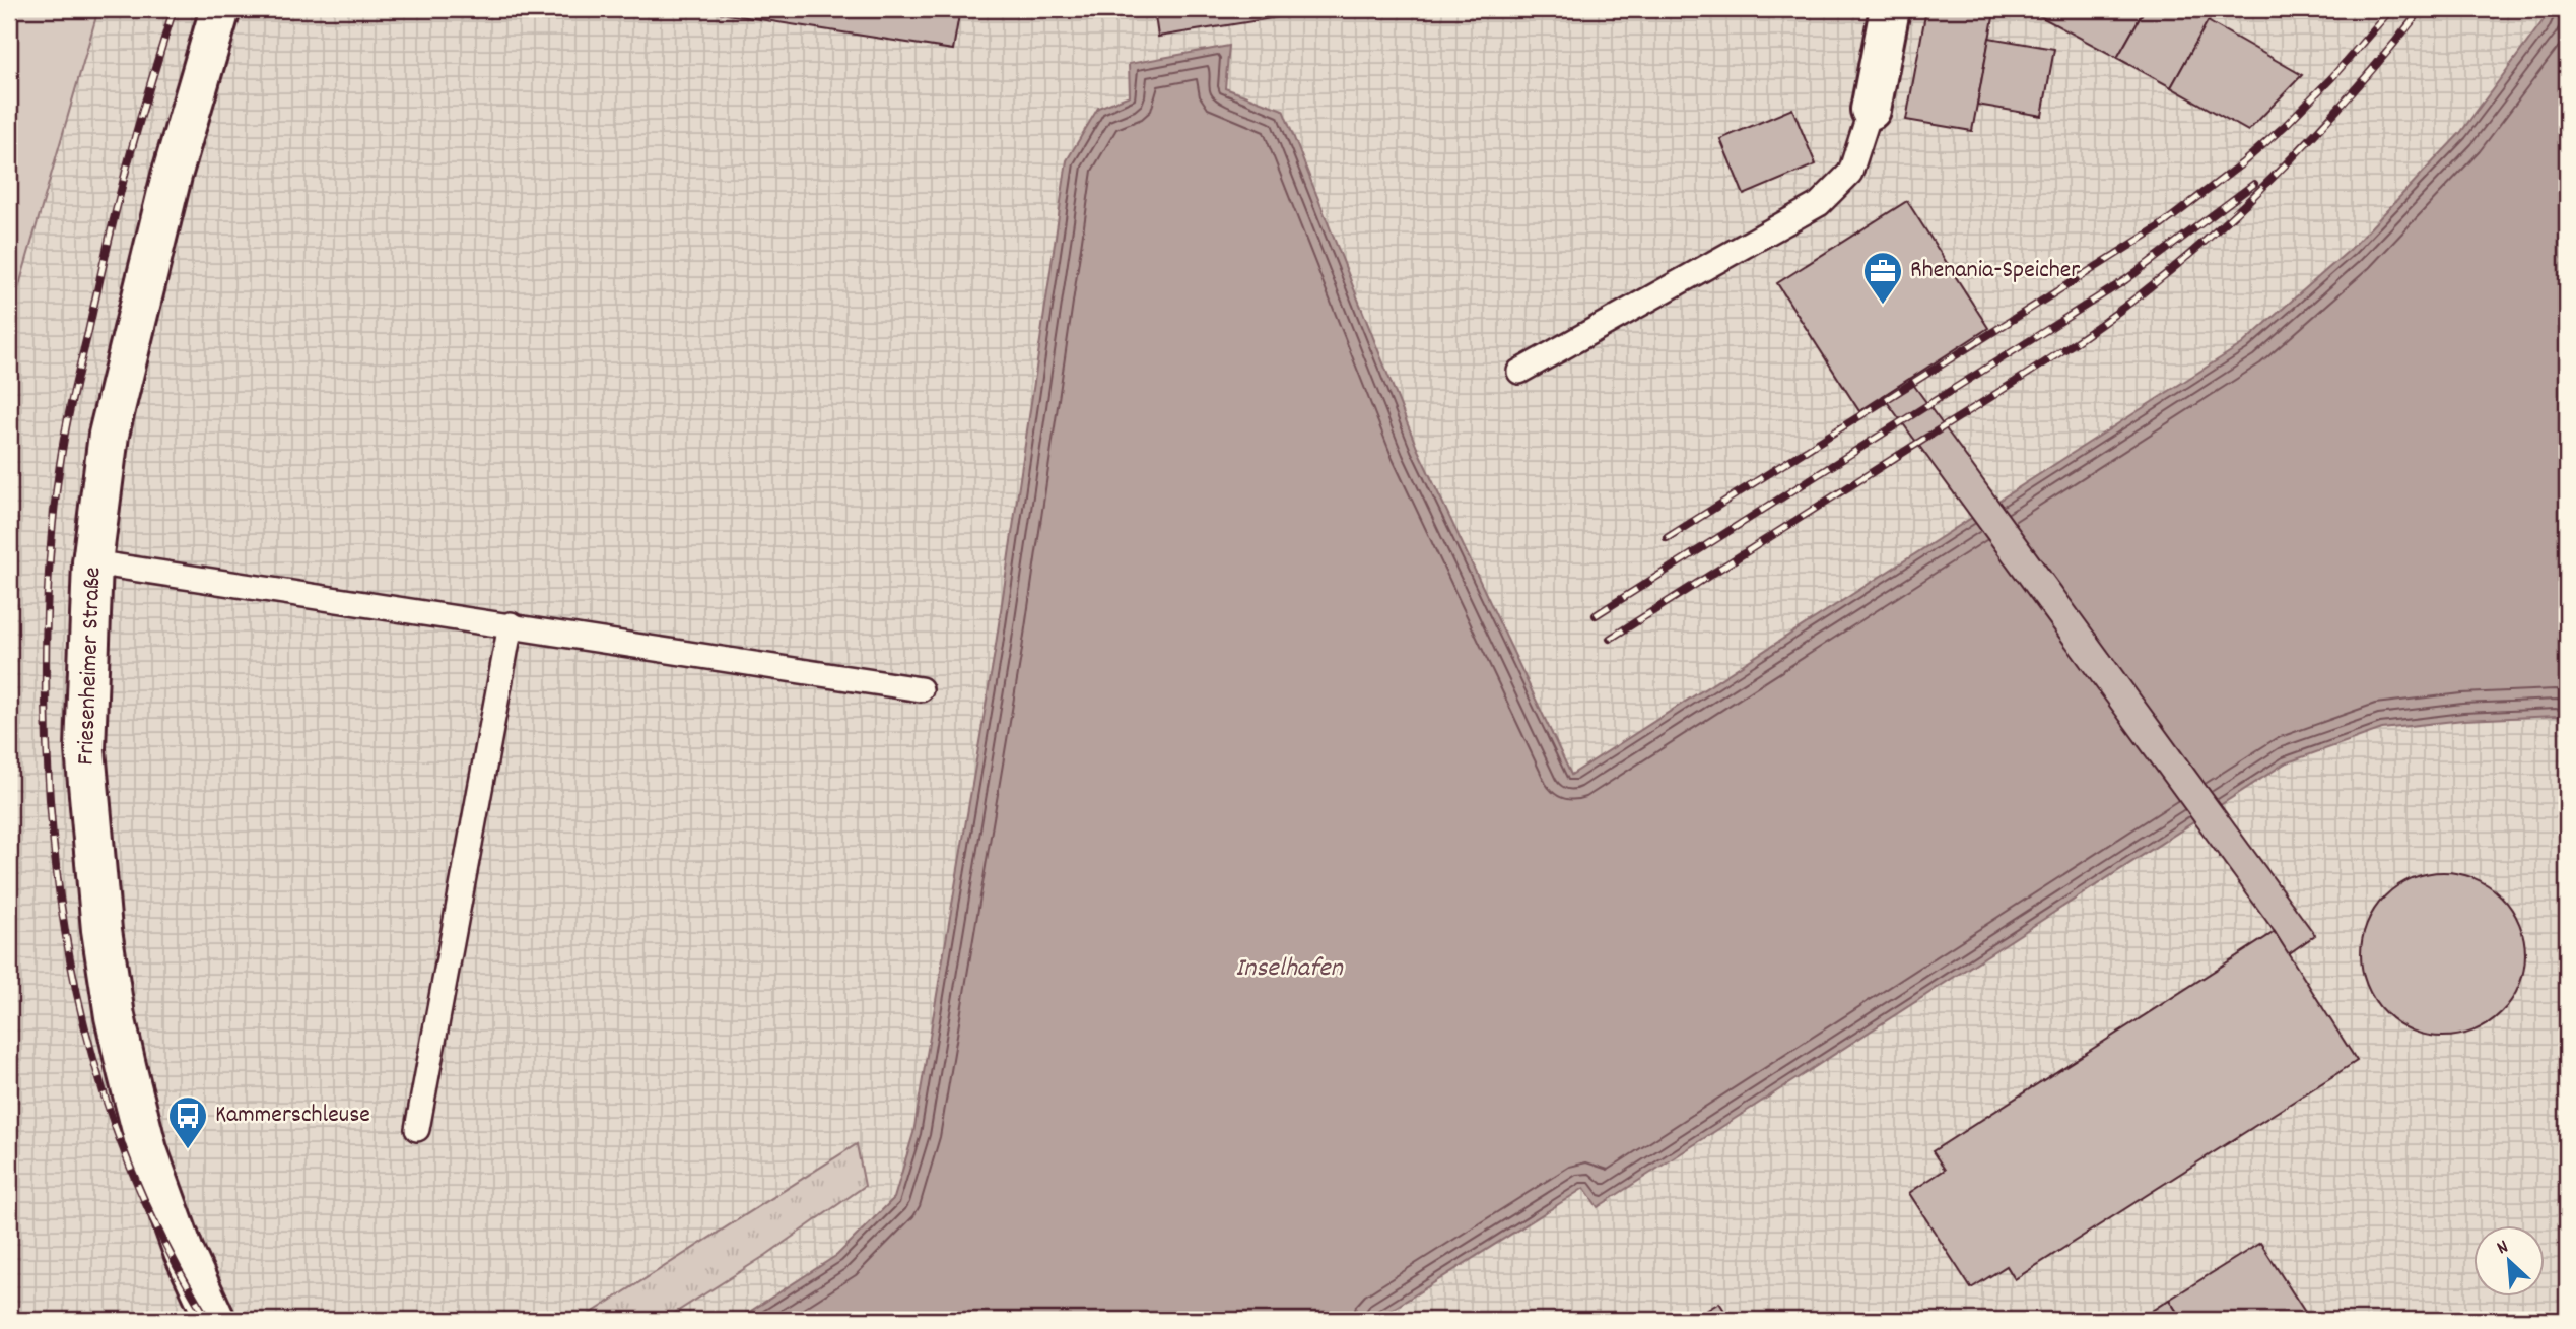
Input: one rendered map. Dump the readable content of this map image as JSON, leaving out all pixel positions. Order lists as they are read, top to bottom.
{
  "streets": {
    "street": ["Friesenheimer Straße"]
  },
  "water": ["Inselhafen"],
  "places": {
    "office": ["Rhenania-Speicher"],
    "bus stop": ["Kammerschleuse"]
  },
  "north": "top left"
}
